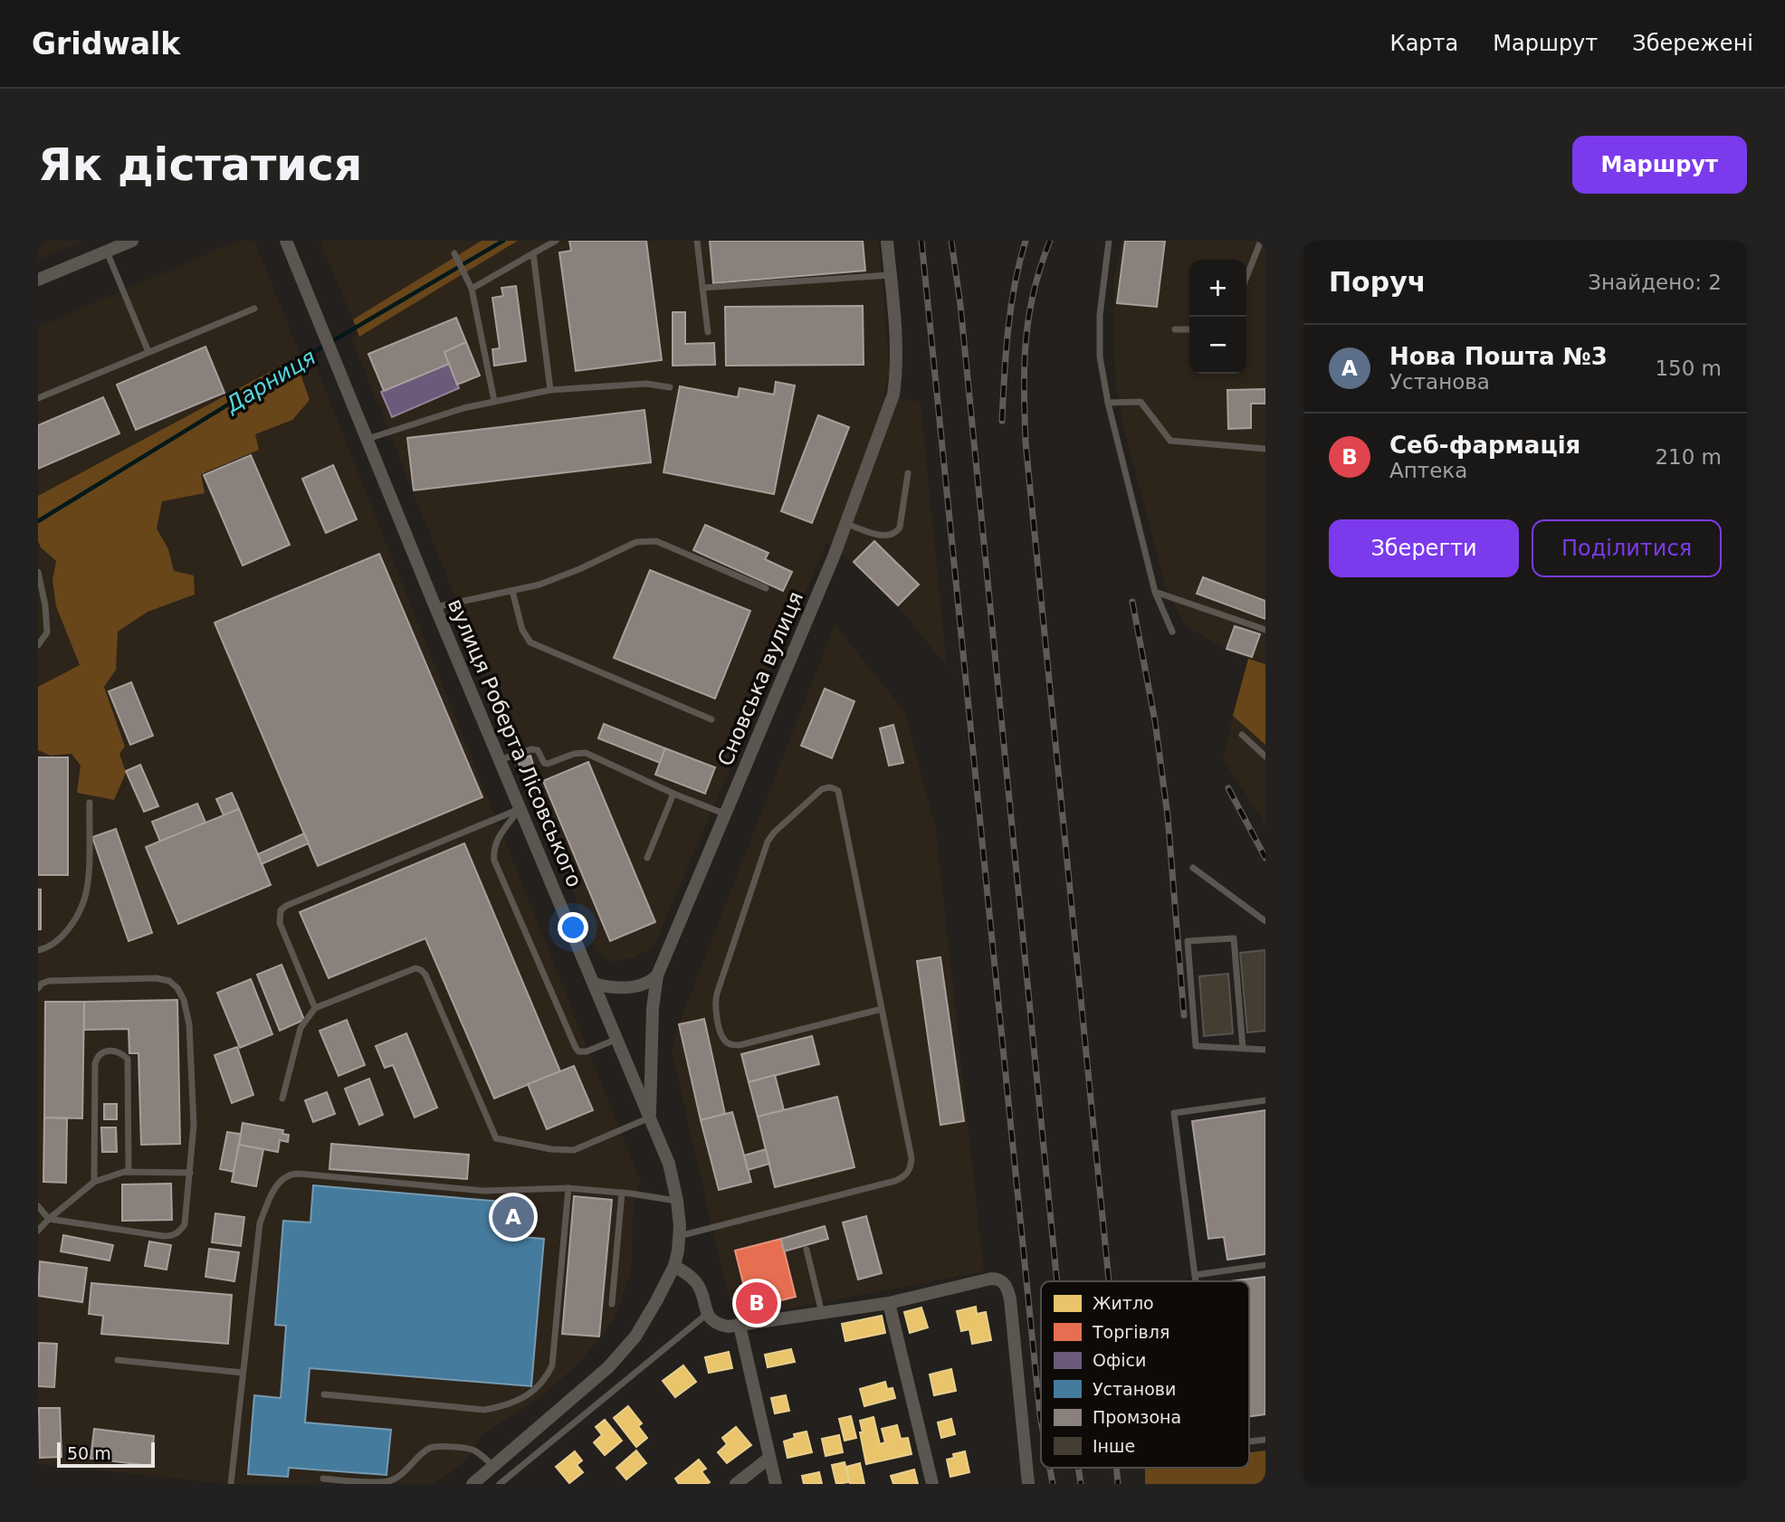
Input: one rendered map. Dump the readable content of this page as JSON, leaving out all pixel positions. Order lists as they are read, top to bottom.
{
  "streets": {
    "street": ["Сновська вулиця", "вулиця Роберта Лісовського"]
  },
  "crossings": [
    ["Сновська вулиця", "вулиця Роберта Лісовського"]
  ],
  "water": ["Дарниця"],
  "legend": [
    "Житло",
    "Торгівля",
    "Офіси",
    "Установи",
    "Промзона",
    "Інше"
  ],
  "scale_bar": "50 m",
  "page": {
    "header": "Gridwalk",
    "nav": ["Карта", "Маршрут", "Збережені"],
    "buttons": [
      "Маршрут",
      ["Зберегти", "Поділитися"]
    ],
    "title": "Як дістатися",
    "heading": ["Поруч", "Знайдено: 2"],
    "map_buttons": ["+", "−"],
    "list": [
      {
        "mark": "A",
        "name": "Нова Пошта №3",
        "note": "Установа",
        "value": "150 m"
      },
      {
        "mark": "B",
        "name": "Себ-фармація",
        "note": "Аптека",
        "value": "210 m"
      }
    ],
    "pins": ["A", "B"],
    "scale": "50 m"
  }
}
